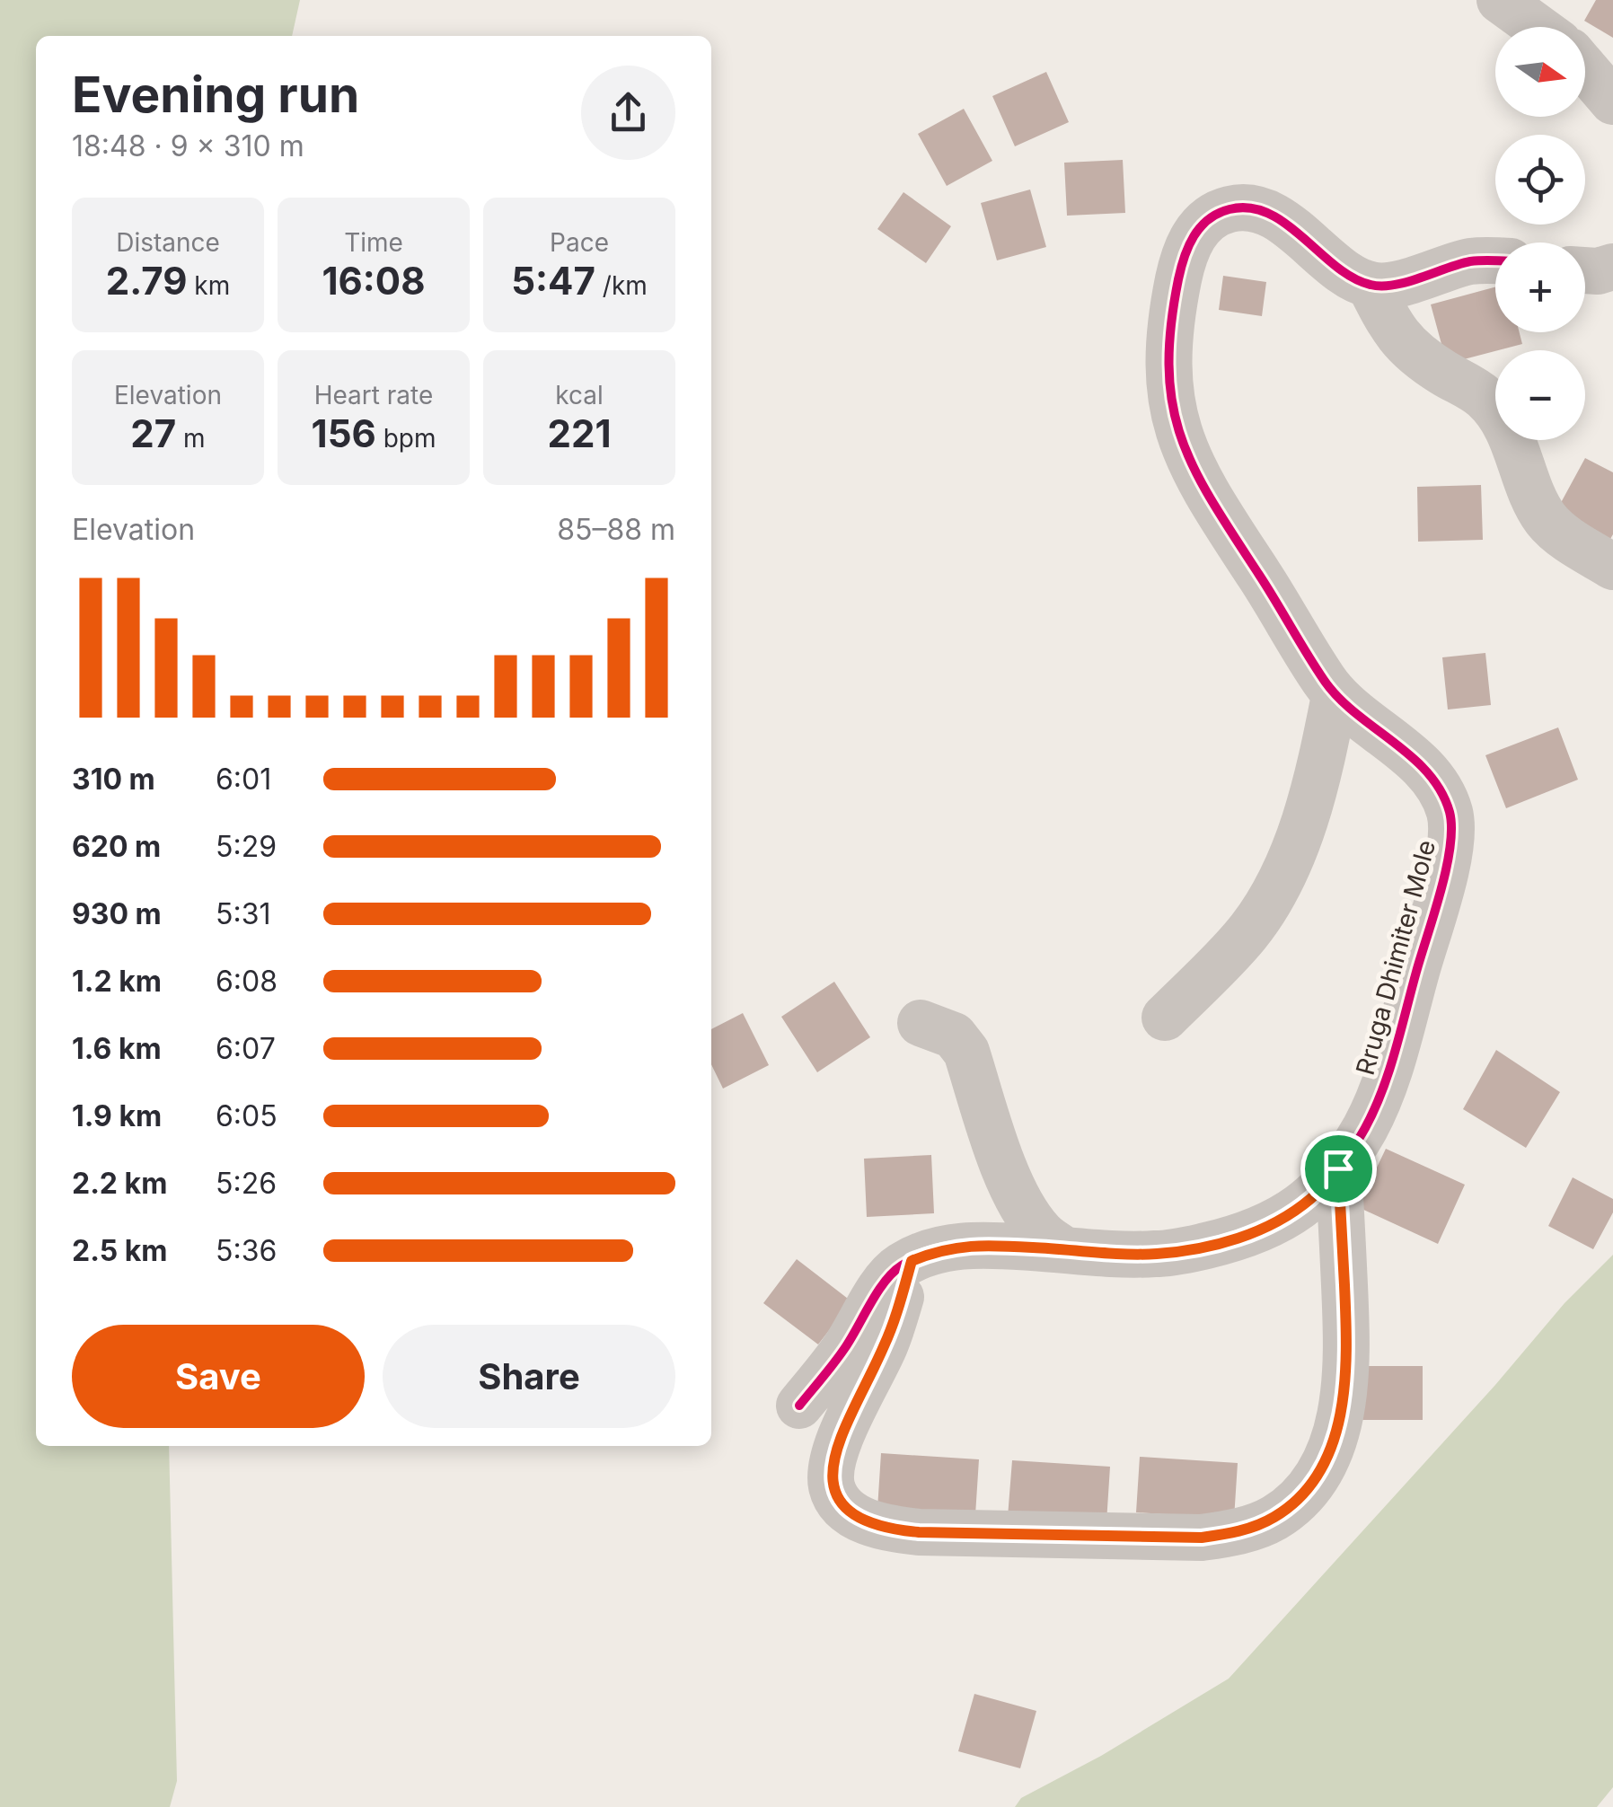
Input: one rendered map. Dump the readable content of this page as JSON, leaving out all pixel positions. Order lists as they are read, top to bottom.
{
  "streets": {
    "street": ["Rruga Dhimiter Mole"]
  },
  "north": "right",
  "page": {
    "map_buttons": ["+", "−"],
    "heading": ["Evening run", "18:48 · 9 × 310 m"],
    "stats": [
      ["Distance", "2.79 km"],
      ["Time", "16:08"],
      ["Pace", "5:47 /km"],
      ["Elevation", "27 m"],
      ["Heart rate", "156 bpm"],
      ["kcal", "221"]
    ],
    "chart": ["Elevation", "85–88 m"],
    "list": [
      {
        "name": "310 m",
        "note": "6:01"
      },
      {
        "name": "620 m",
        "note": "5:29"
      },
      {
        "name": "930 m",
        "note": "5:31"
      },
      {
        "name": "1.2 km",
        "note": "6:08"
      },
      {
        "name": "1.6 km",
        "note": "6:07"
      },
      {
        "name": "1.9 km",
        "note": "6:05"
      },
      {
        "name": "2.2 km",
        "note": "5:26"
      },
      {
        "name": "2.5 km",
        "note": "5:36"
      }
    ],
    "buttons": ["Save", "Share"]
  }
}
